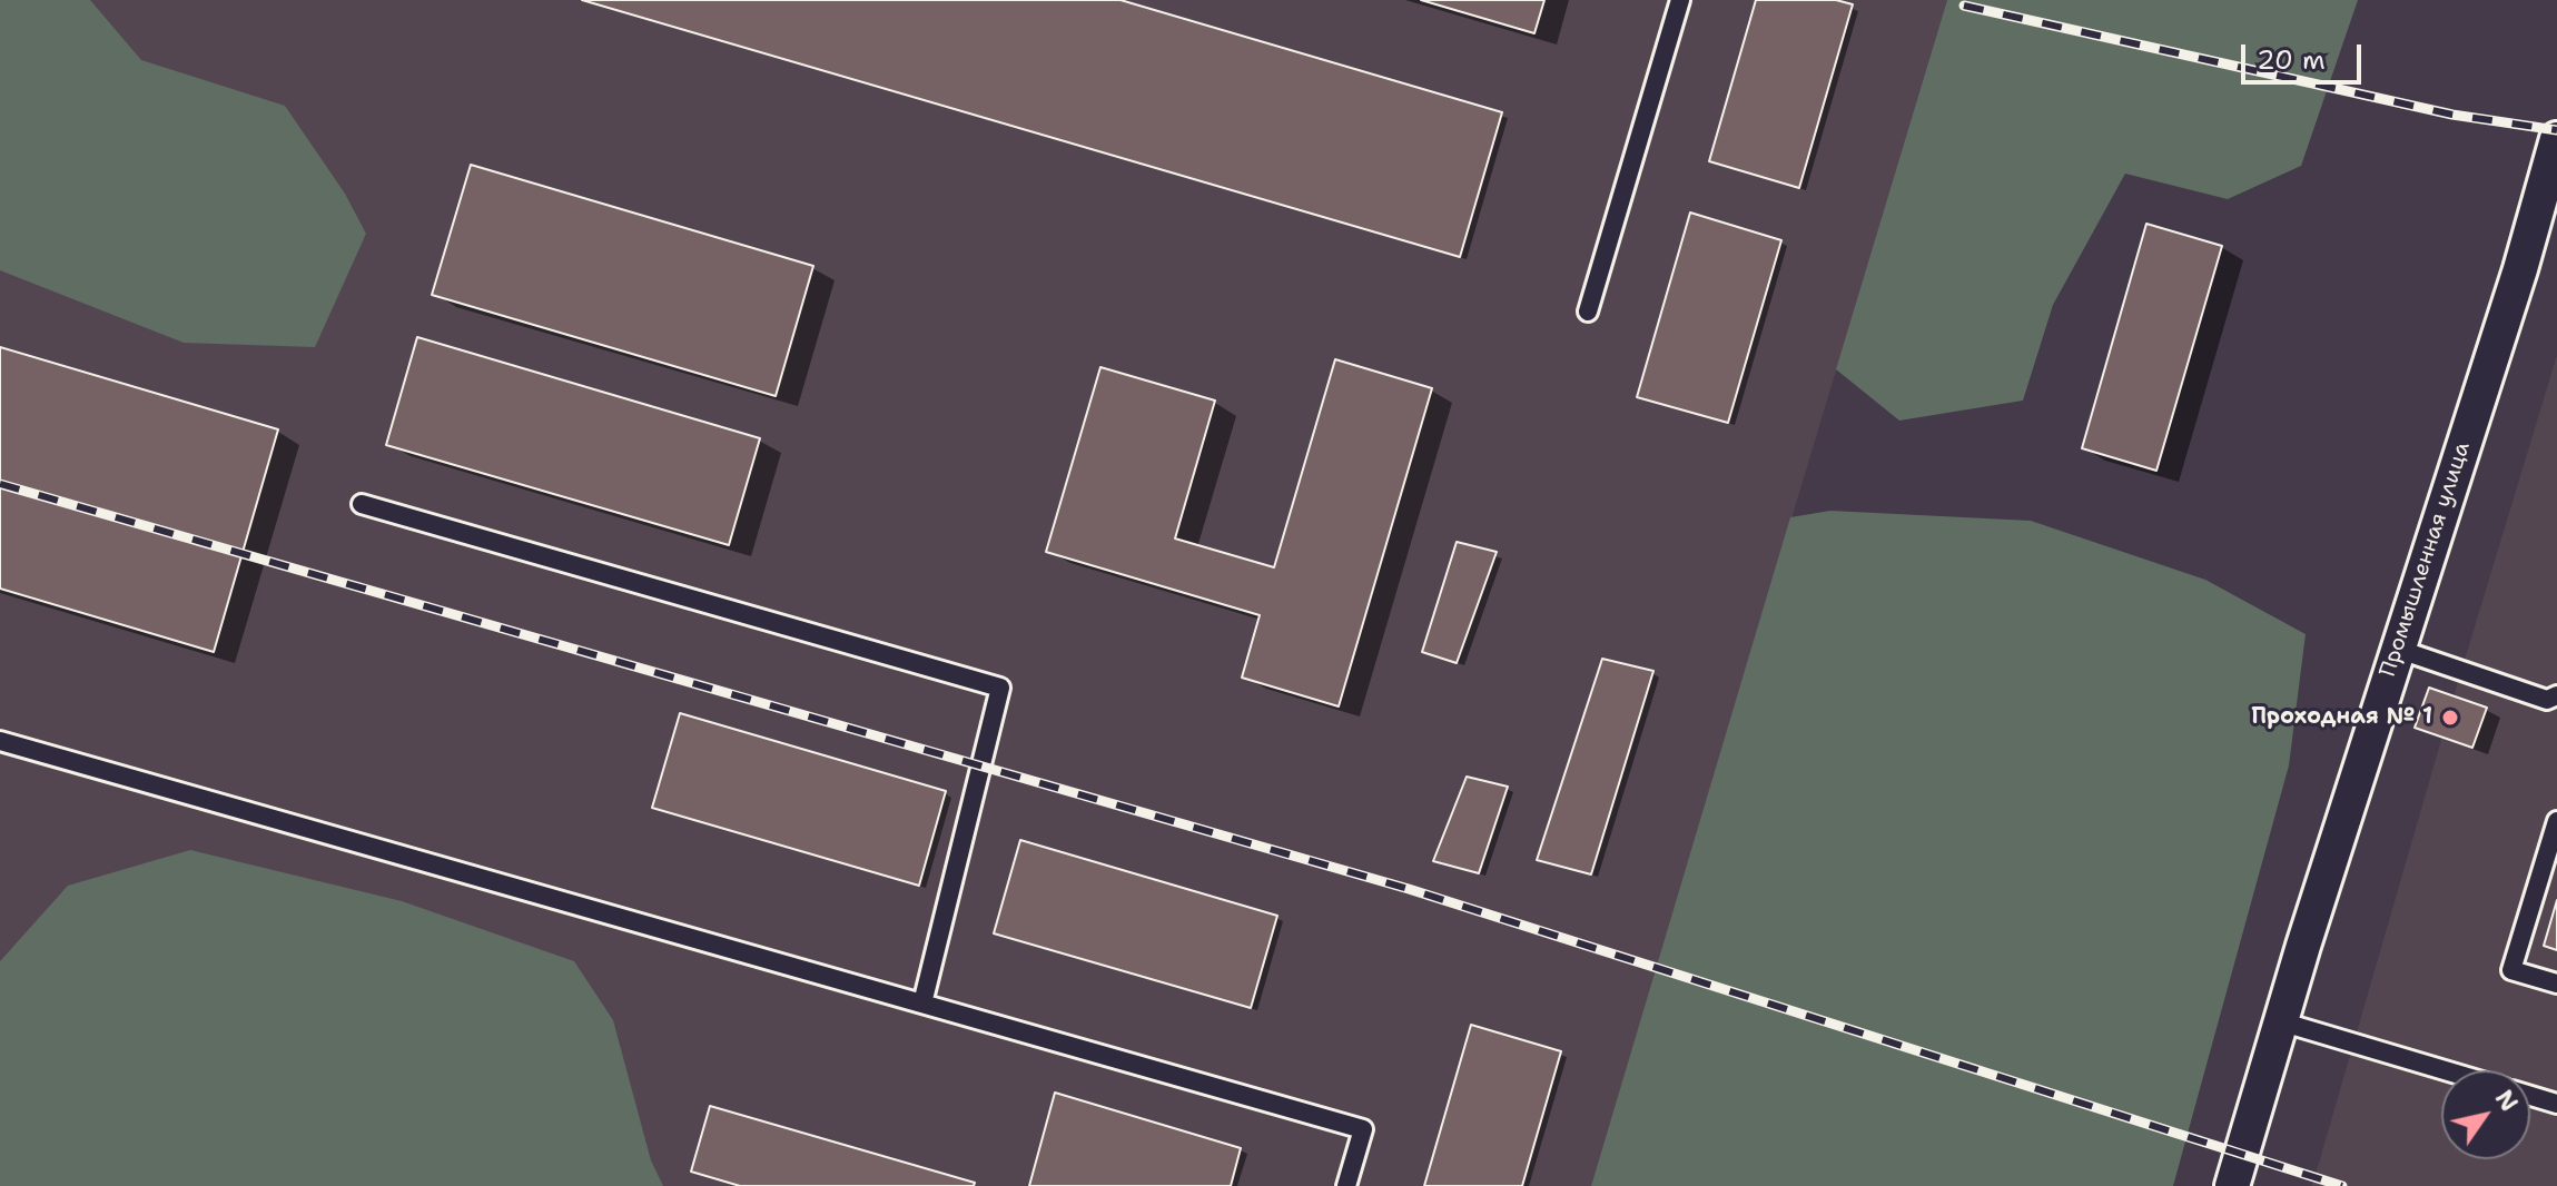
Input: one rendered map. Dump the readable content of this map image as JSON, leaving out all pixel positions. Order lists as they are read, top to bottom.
{
  "streets": {
    "street": ["Промышленная улица"]
  },
  "places": ["Проходная № 1"],
  "scale_bar": "20 m",
  "north": "top right"
}
